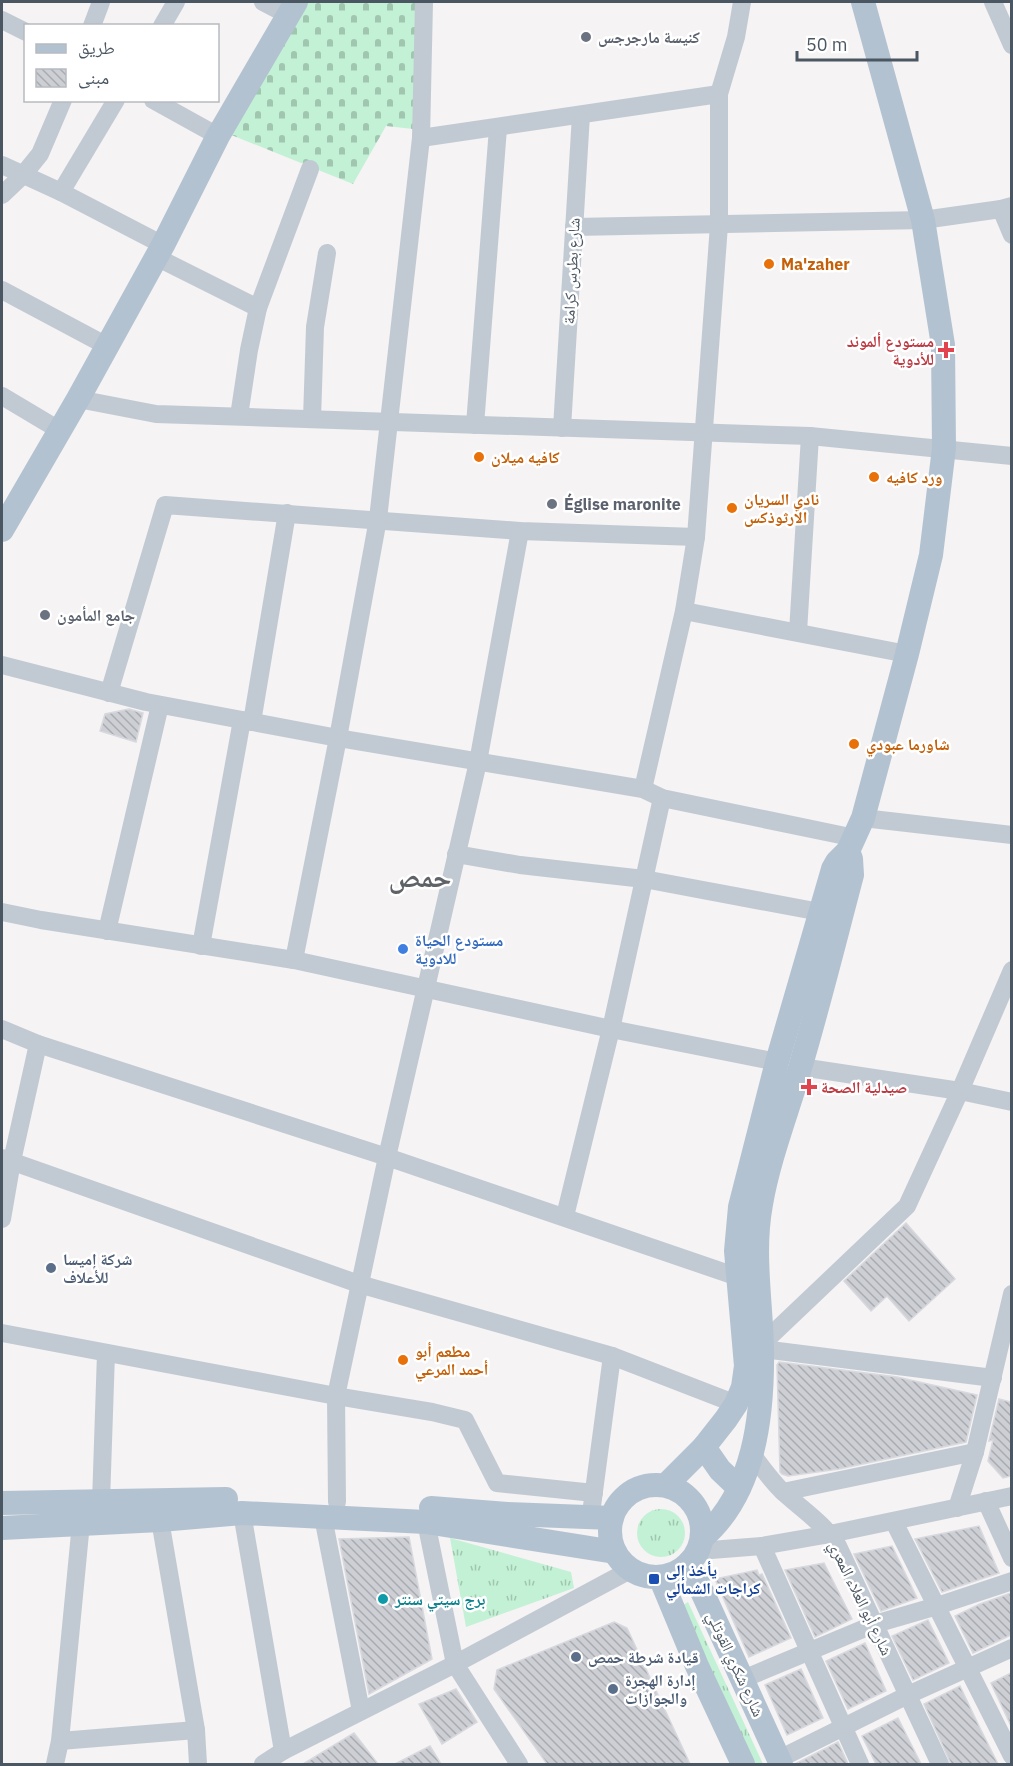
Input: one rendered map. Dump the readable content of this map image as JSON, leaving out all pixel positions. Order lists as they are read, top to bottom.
{
  "streets": {
    "main road": ["شارع شكري القوتلي"],
    "street": ["شارع بطرس كرامة", "شارع أبو العلاء المعري"]
  },
  "districts": ["حمص"],
  "places": {
    "other": [
      "كنيسة مارجرجس",
      "Ma'zaher",
      "كافيه ميلان",
      "ورد كافيه",
      "Église maronite",
      "نادي السريان الارثوذكس",
      "جامع المأمون",
      "شاورما عبودي",
      "مستودع الحياة للادوية",
      "شركة إميسا للأعلاف",
      "مطعم أبو أحمد المرعي",
      "برج سيتي سنتر",
      "قيادة شرطة حمص",
      "إدارة الهجرة والجوازات"
    ],
    "health": ["مستودع ألموند للأدوية", "صيدلية الصحة"],
    "transit": ["يأخذ إلى كراجات الشمالي"]
  },
  "legend": ["طريق", "مبنى"],
  "scale_bar": "50 m"
}
